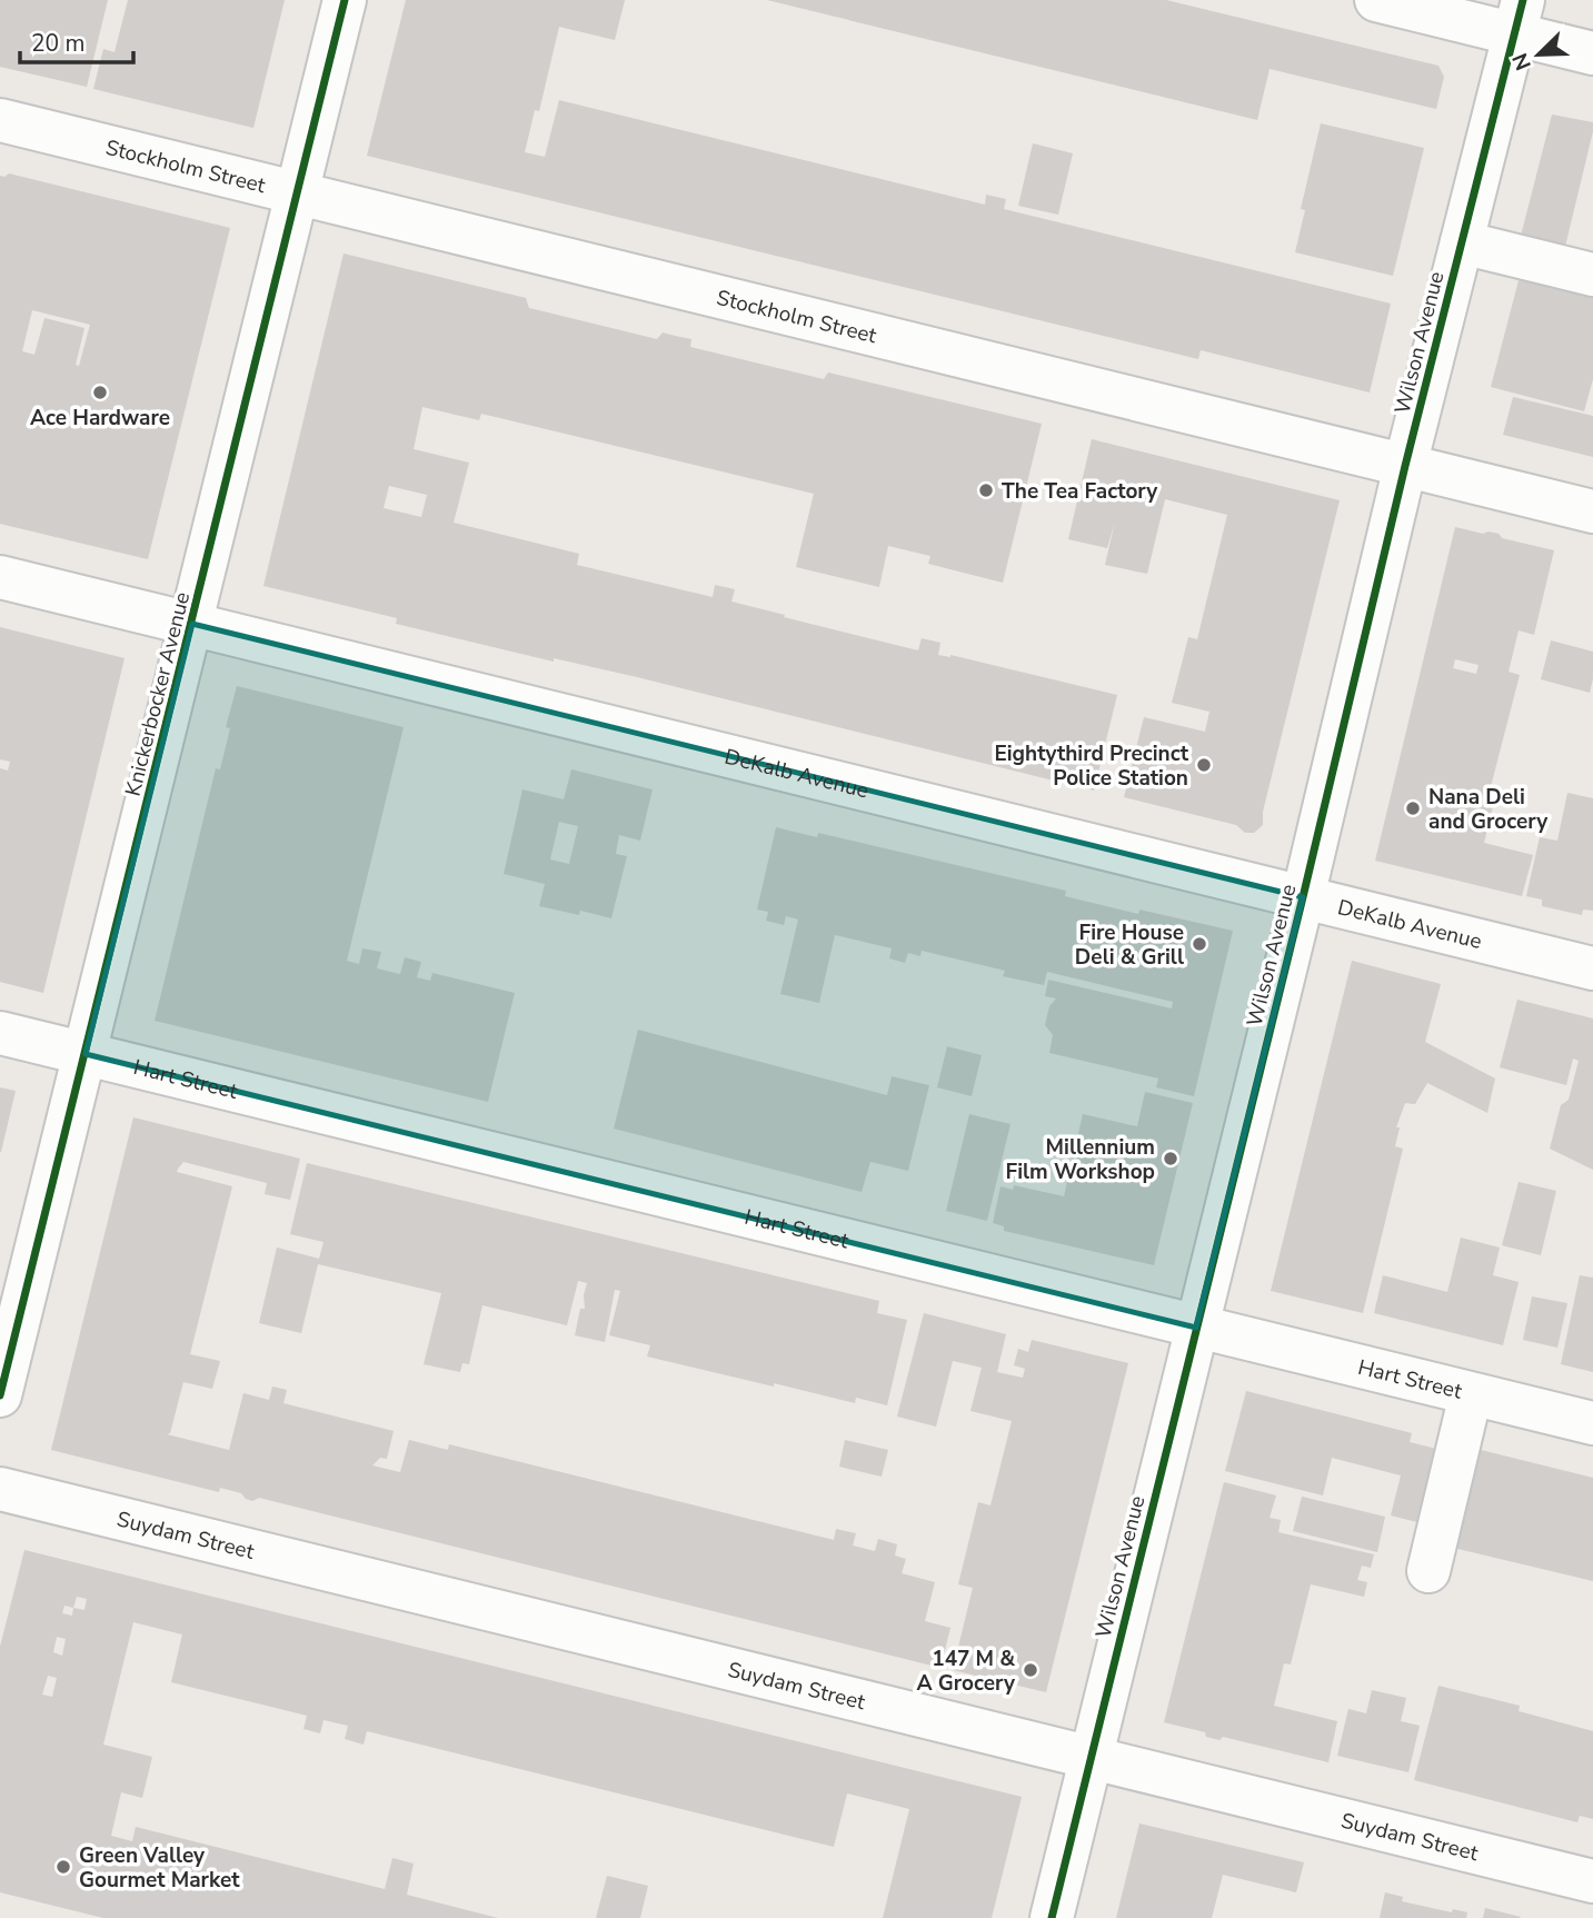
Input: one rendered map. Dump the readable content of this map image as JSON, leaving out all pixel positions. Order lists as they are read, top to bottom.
{
  "streets": {
    "street": [
      "Stockholm Street",
      "Wilson Avenue",
      "Knickerbocker Avenue",
      "DeKalb Avenue",
      "Hart Street",
      "Suydam Street"
    ]
  },
  "crossings": [
    ["Stockholm Street", "Wilson Avenue"],
    ["Stockholm Street", "Knickerbocker Avenue"],
    ["Wilson Avenue", "DeKalb Avenue"],
    ["Wilson Avenue", "Hart Street"],
    ["Wilson Avenue", "Suydam Street"],
    ["Knickerbocker Avenue", "DeKalb Avenue"],
    ["Knickerbocker Avenue", "Hart Street"]
  ],
  "places": [
    "Ace Hardware",
    "The Tea Factory",
    "Eightythird Precinct Police Station",
    "Nana Deli and Grocery",
    "Fire House Deli & Grill",
    "Millennium Film Workshop",
    "147 M & A Grocery",
    "Green Valley Gourmet Market"
  ],
  "scale_bar": "20 m",
  "north": "bottom left"
}
